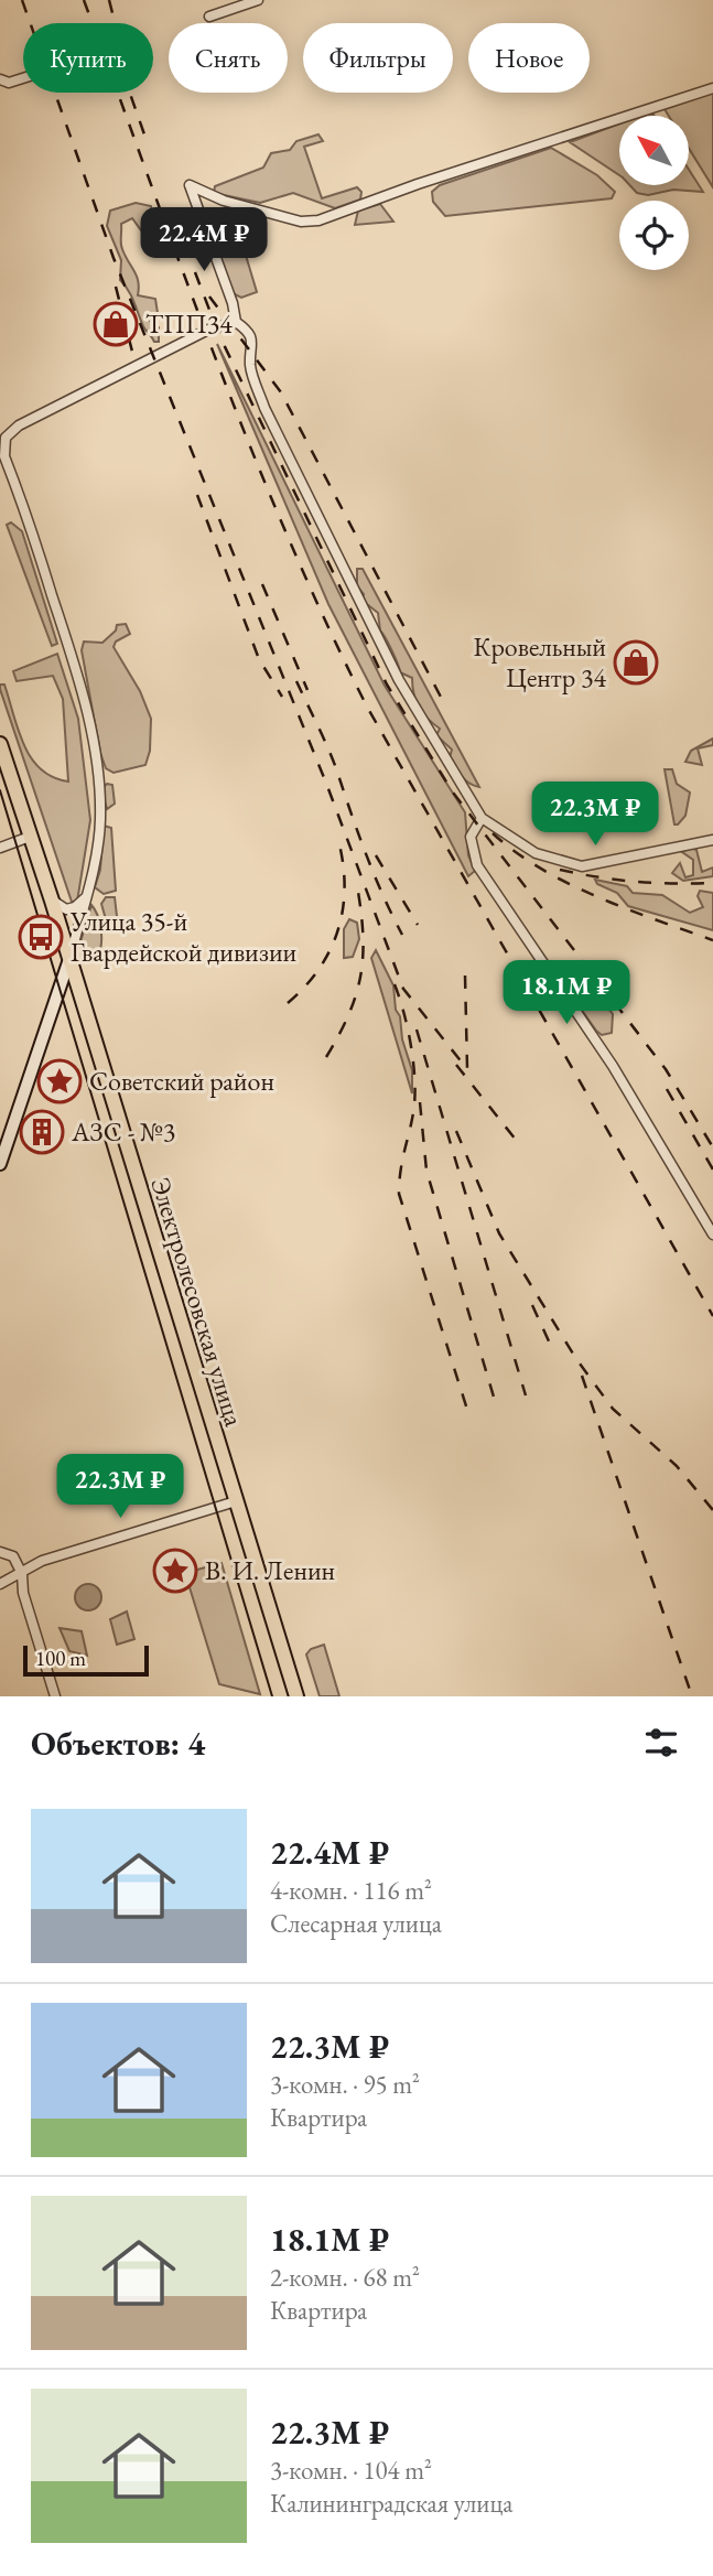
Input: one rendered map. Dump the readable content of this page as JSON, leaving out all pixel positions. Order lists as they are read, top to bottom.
{
  "streets": {
    "main road": ["Электролесовская улица"]
  },
  "places": {
    "shop": ["ТПП34", "Кровельный Центр 34"],
    "bus stop": ["Улица 35-й Гвардейской дивизии"],
    "place": ["Советский район", "В. И. Ленин"],
    "building": ["АЗС - №3"]
  },
  "scale_bar": "100 m",
  "north": "top left",
  "page": {
    "chip": [
      "Купить",
      "Снять",
      "Фильтры",
      "Новое"
    ],
    "price": [
      "22.4M ₽",
      "22.3M ₽",
      "18.1M ₽",
      "22.3M ₽"
    ],
    "scale": "100 m",
    "heading": "Объектов: 4",
    "list": [
      {
        "name": "22.4M ₽",
        "note": "4-комн. · 116 m² · Слесарная улица"
      },
      {
        "name": "22.3M ₽",
        "note": "3-комн. · 95 m² · Квартира"
      },
      {
        "name": "18.1M ₽",
        "note": "2-комн. · 68 m² · Квартира"
      },
      {
        "name": "22.3M ₽",
        "note": "3-комн. · 104 m² · Калининградская улица"
      }
    ]
  }
}
